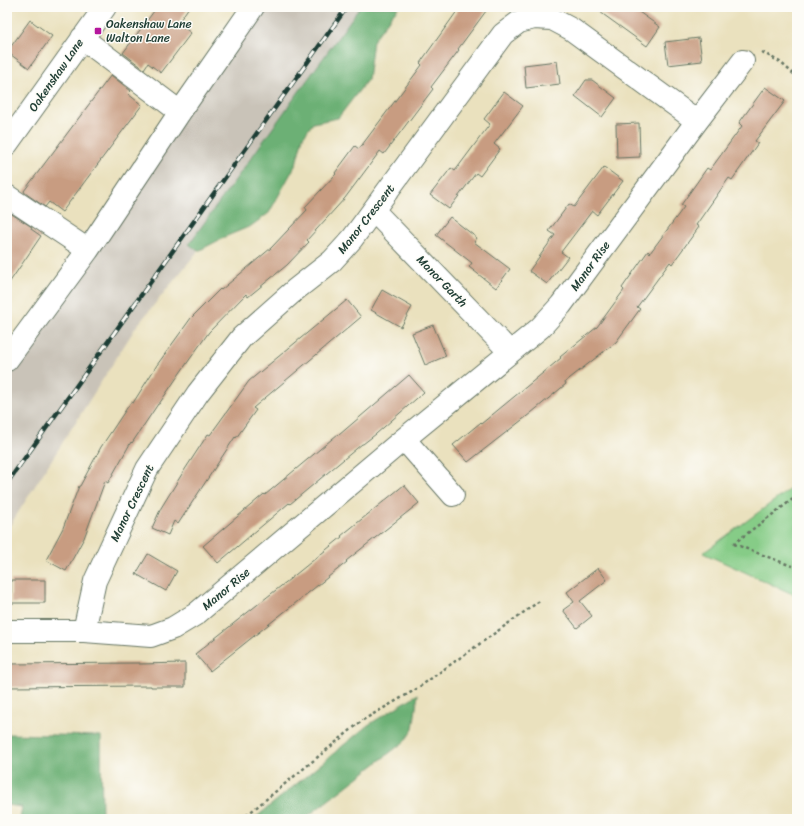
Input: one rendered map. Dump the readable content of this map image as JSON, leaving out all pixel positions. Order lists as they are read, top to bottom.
{
  "streets": {
    "street": [
      "Oakenshaw Lane",
      "Manor Crescent",
      "Manor Rise",
      "Manor Garth"
    ]
  },
  "crossings": [
    ["Manor Crescent", "Manor Rise"],
    ["Manor Crescent", "Manor Garth"],
    ["Manor Rise", "Manor Garth"]
  ],
  "places": {
    "transit": ["Oakenshaw Lane Walton Lane"]
  }
}
